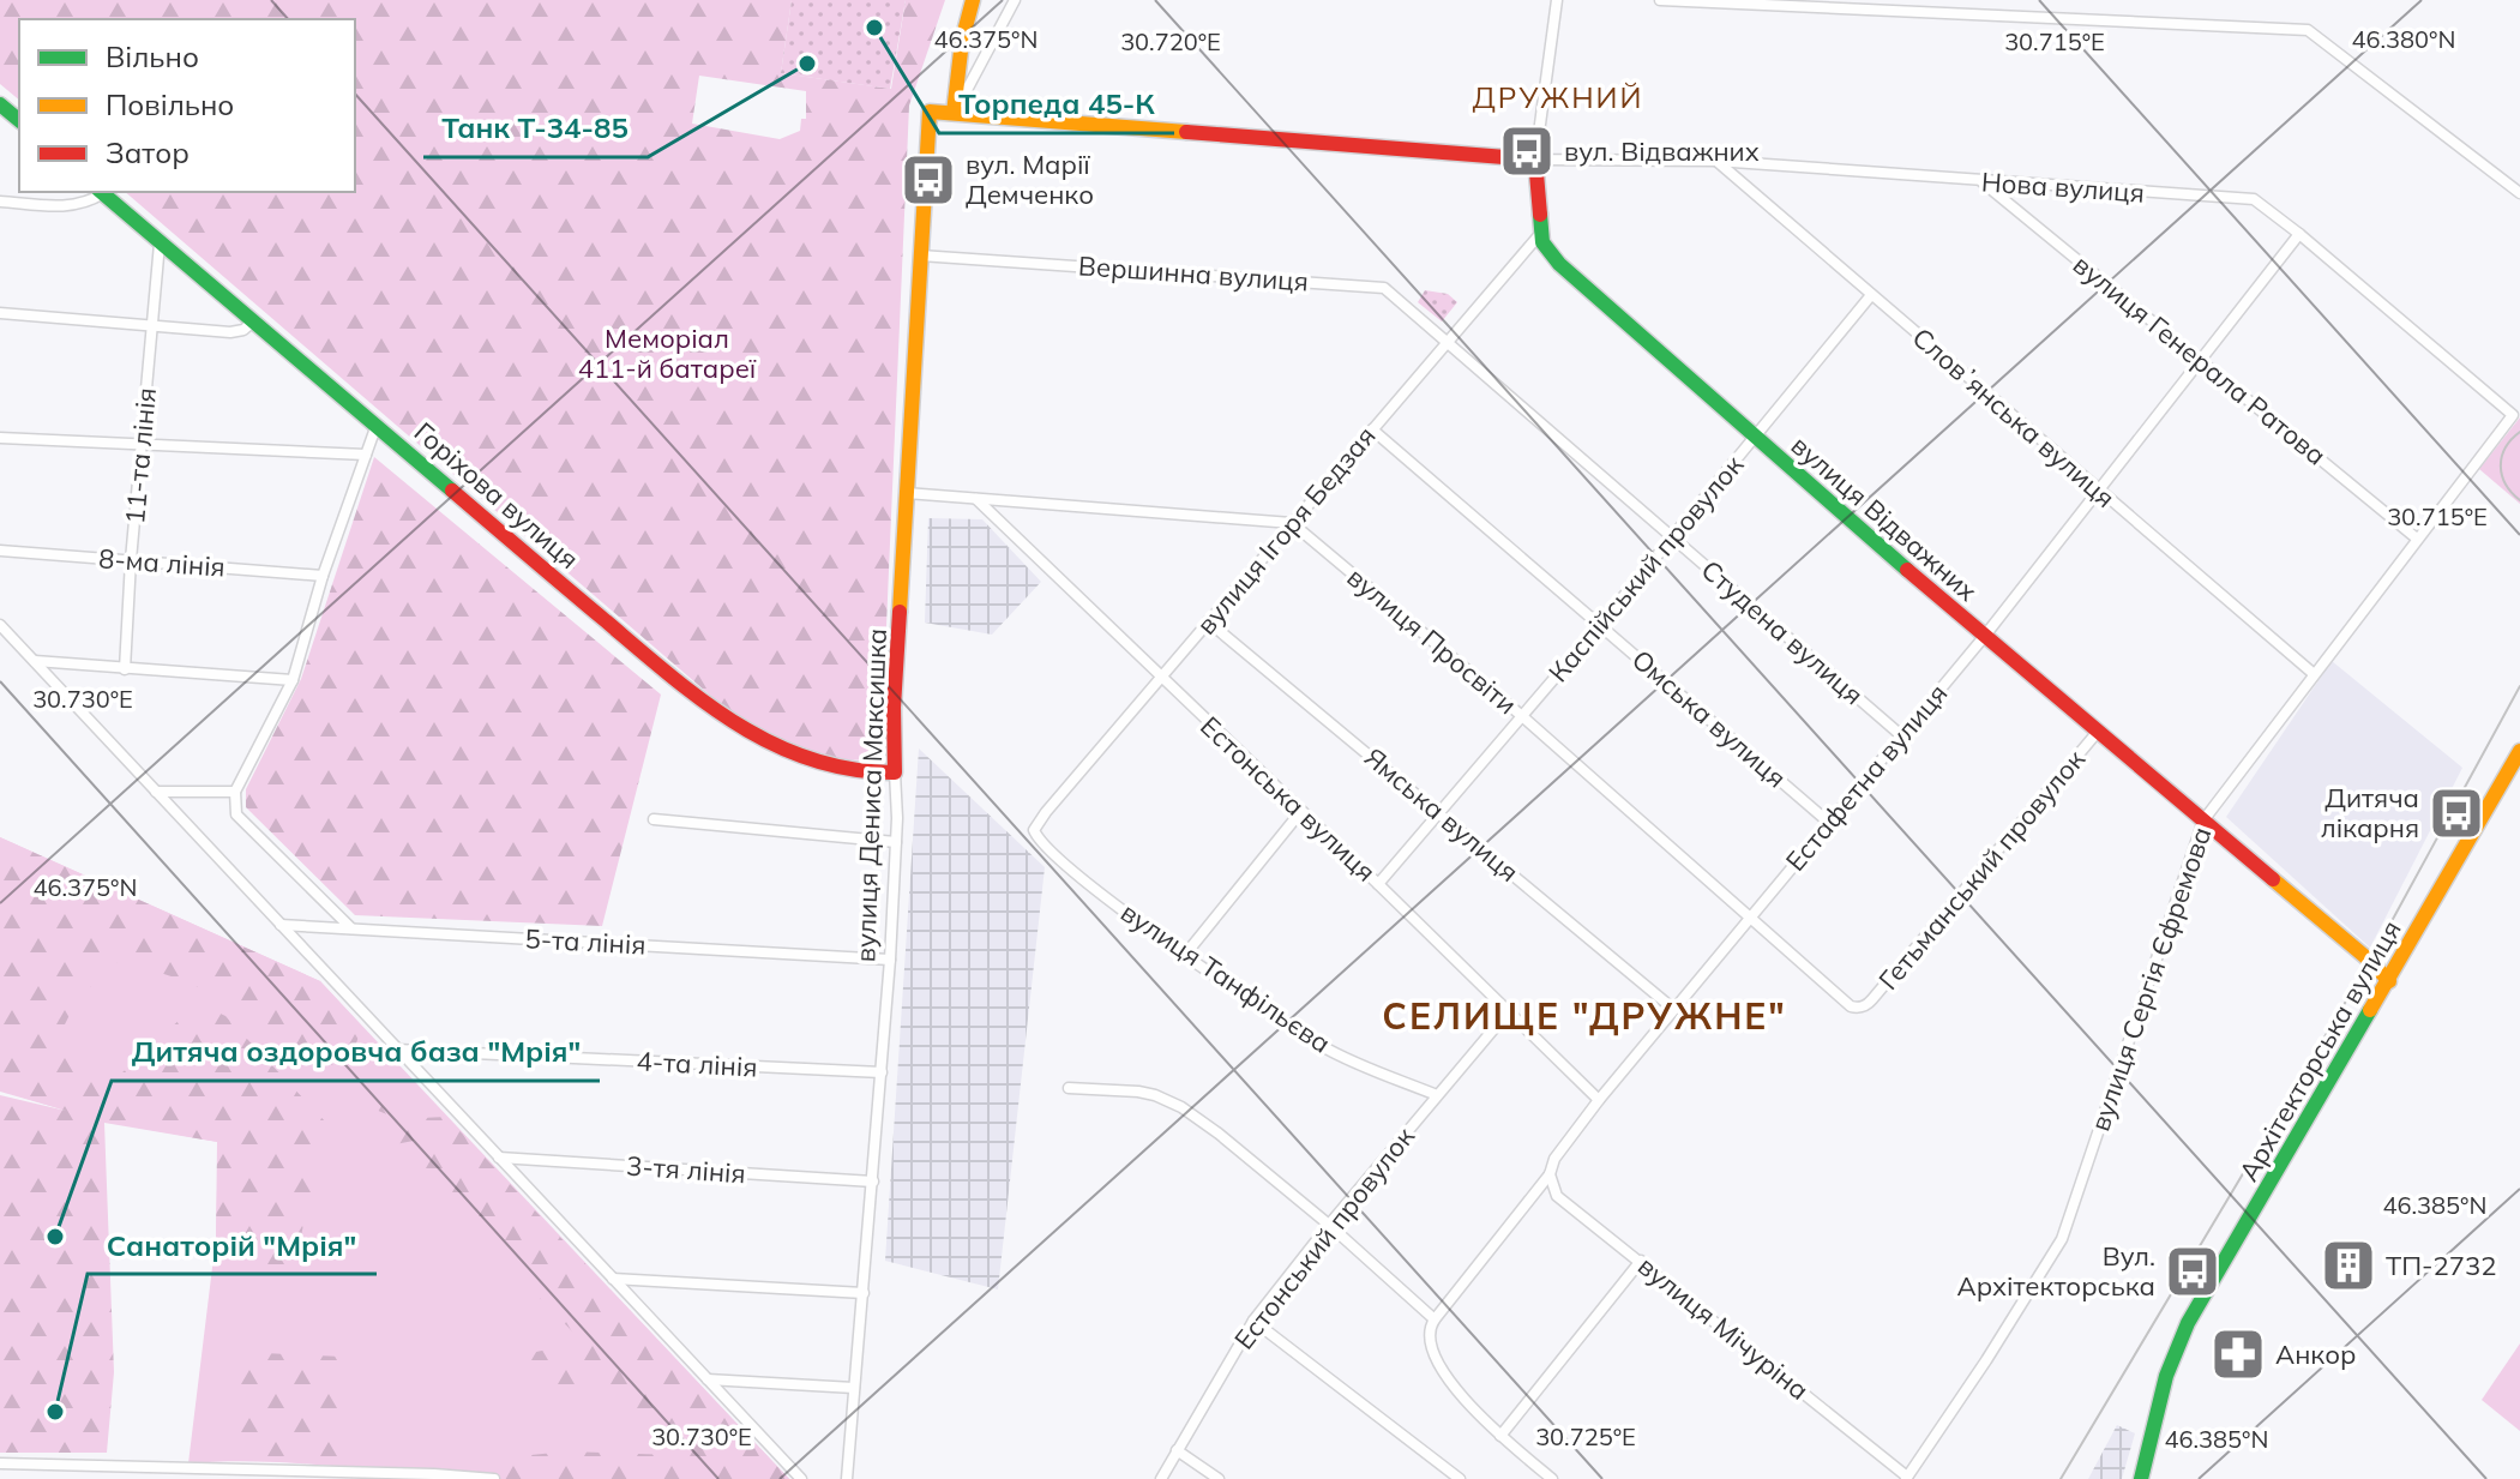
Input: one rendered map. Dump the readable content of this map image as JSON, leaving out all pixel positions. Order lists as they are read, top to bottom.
{
  "streets": {
    "street": [
      "Нова вулиця",
      "Вершинна вулиця",
      "вулиця Генерала Ратова",
      "Словʼянська вулиця",
      "11-та лінія",
      "Горіхова вулиця",
      "вулиця Відважних",
      "вулиця Ігоря Бедзая",
      "8-ма лінія",
      "Каспійський провулок",
      "Студена вулиця",
      "вулиця Просвіти",
      "Омська вулиця",
      "Естафетна вулиця",
      "вулиця Дениса Максишка",
      "Естонська вулиця",
      "Ямська вулиця",
      "Гетьманський провулок",
      "5-та лінія",
      "вулиця Танфільєва",
      "вулиця Сергія Єфремова",
      "Архітекторська вулиця",
      "4-та лінія",
      "3-тя лінія",
      "Естонський провулок",
      "вулиця Мічуріна"
    ]
  },
  "crossings": [
    ["Нова вулиця", "вулиця Генерала Ратова"],
    ["Нова вулиця", "Словʼянська вулиця"],
    ["Нова вулиця", "Естафетна вулиця"],
    ["Нова вулиця", "вулиця Сергія Єфремова"],
    ["Вершинна вулиця", "вулиця Ігоря Бедзая"],
    ["Вершинна вулиця", "Студена вулиця"],
    ["Вершинна вулиця", "вулиця Дениса Максишка"],
    ["вулиця Генерала Ратова", "Естафетна вулиця"],
    ["вулиця Генерала Ратова", "вулиця Сергія Єфремова"],
    ["Словʼянська вулиця", "Каспійський провулок"],
    ["Словʼянська вулиця", "Естафетна вулиця"],
    ["Словʼянська вулиця", "вулиця Сергія Єфремова"],
    ["11-та лінія", "Горіхова вулиця"],
    ["11-та лінія", "8-ма лінія"],
    ["Горіхова вулиця", "вулиця Дениса Максишка"],
    ["вулиця Відважних", "вулиця Ігоря Бедзая"],
    ["вулиця Відважних", "Каспійський провулок"],
    ["вулиця Відважних", "Естафетна вулиця"],
    ["вулиця Відважних", "Гетьманський провулок"],
    ["вулиця Відважних", "вулиця Сергія Єфремова"],
    ["вулиця Відважних", "Архітекторська вулиця"],
    ["вулиця Ігоря Бедзая", "Студена вулиця"],
    ["вулиця Ігоря Бедзая", "вулиця Просвіти"],
    ["вулиця Ігоря Бедзая", "Омська вулиця"],
    ["вулиця Ігоря Бедзая", "Естонська вулиця"],
    ["вулиця Ігоря Бедзая", "Ямська вулиця"],
    ["вулиця Ігоря Бедзая", "вулиця Танфільєва"],
    ["Каспійський провулок", "Студена вулиця"],
    ["Каспійський провулок", "вулиця Просвіти"],
    ["Каспійський провулок", "Омська вулиця"],
    ["Каспійський провулок", "Естонська вулиця"],
    ["Каспійський провулок", "Ямська вулиця"],
    ["Студена вулиця", "Естафетна вулиця"],
    ["вулиця Просвіти", "Естафетна вулиця"],
    ["вулиця Просвіти", "Гетьманський провулок"],
    ["Омська вулиця", "Естафетна вулиця"],
    ["Естафетна вулиця", "Естонська вулиця"],
    ["Естафетна вулиця", "Ямська вулиця"],
    ["Естафетна вулиця", "вулиця Мічуріна"],
    ["вулиця Дениса Максишка", "5-та лінія"],
    ["вулиця Дениса Максишка", "4-та лінія"],
    ["вулиця Дениса Максишка", "3-тя лінія"],
    ["Естонська вулиця", "Естонський провулок"],
    ["вулиця Танфільєва", "Естонський провулок"],
    ["вулиця Сергія Єфремова", "вулиця Мічуріна"]
  ],
  "districts": ["ДРУЖНИЙ", "СЕЛИЩЕ \"ДРУЖНЕ\""],
  "parks": ["Меморіал 411-й батареї"],
  "places": {
    "other": [
      "Торпеда 45-К",
      "Танк Т-34-85",
      "Дитяча оздоровча база \"Мрія\"",
      "Санаторій \"Мрія\""
    ],
    "bus stop": [
      "вул. Відважних",
      "вул. Марії Демченко",
      "Дитяча лікарня",
      "Вул. Архітекторська"
    ],
    "building": ["ТП-2732"],
    "pharmacy": ["Анкор"]
  },
  "legend": ["Вільно", "Повільно", "Затор"],
  "coordinates": [
    "46.375°N",
    "46.380°N",
    "30.720°E",
    "30.715°E",
    "30.730°E",
    "46.385°N",
    "30.725°E"
  ]
}
